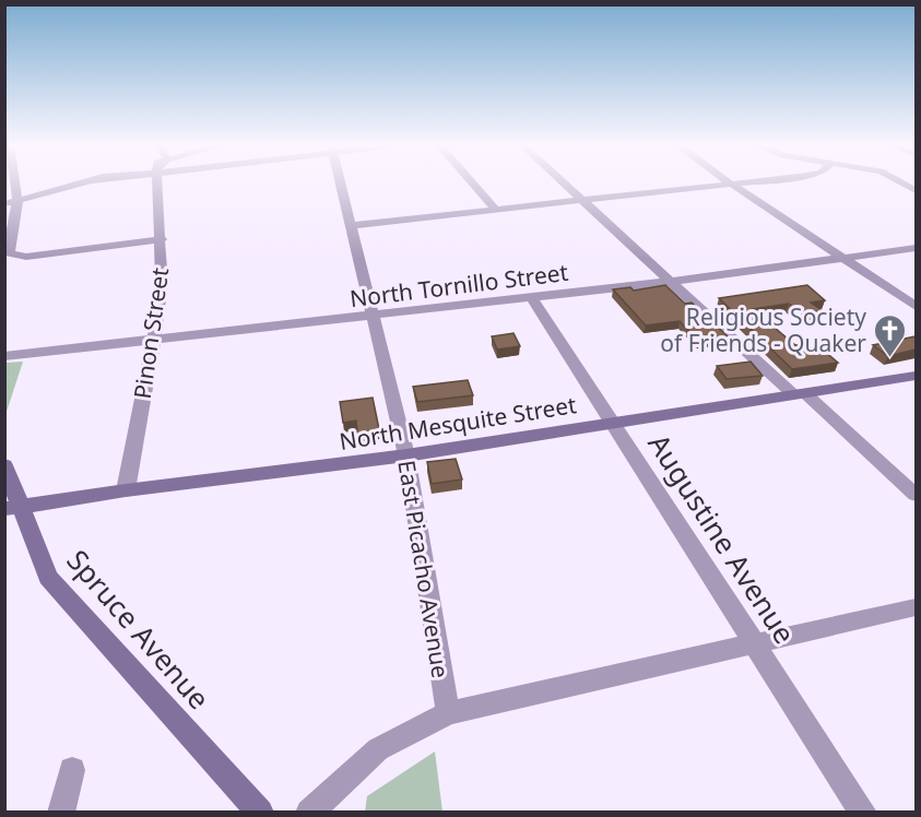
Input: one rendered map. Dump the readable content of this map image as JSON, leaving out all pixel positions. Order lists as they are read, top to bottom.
{
  "streets": {
    "street": [
      "North Tornillo Street",
      "Pinon Street",
      "North Mesquite Street",
      "Augustine Avenue",
      "East Picacho Avenue",
      "Spruce Avenue"
    ]
  },
  "crossings": [
    ["North Tornillo Street", "Pinon Street"],
    ["North Tornillo Street", "Augustine Avenue"],
    ["North Tornillo Street", "East Picacho Avenue"],
    ["Pinon Street", "North Mesquite Street"],
    ["North Mesquite Street", "Augustine Avenue"],
    ["North Mesquite Street", "East Picacho Avenue"],
    ["North Mesquite Street", "Spruce Avenue"]
  ],
  "places": {
    "church": ["Religious Society of Friends - Quaker"]
  }
}
